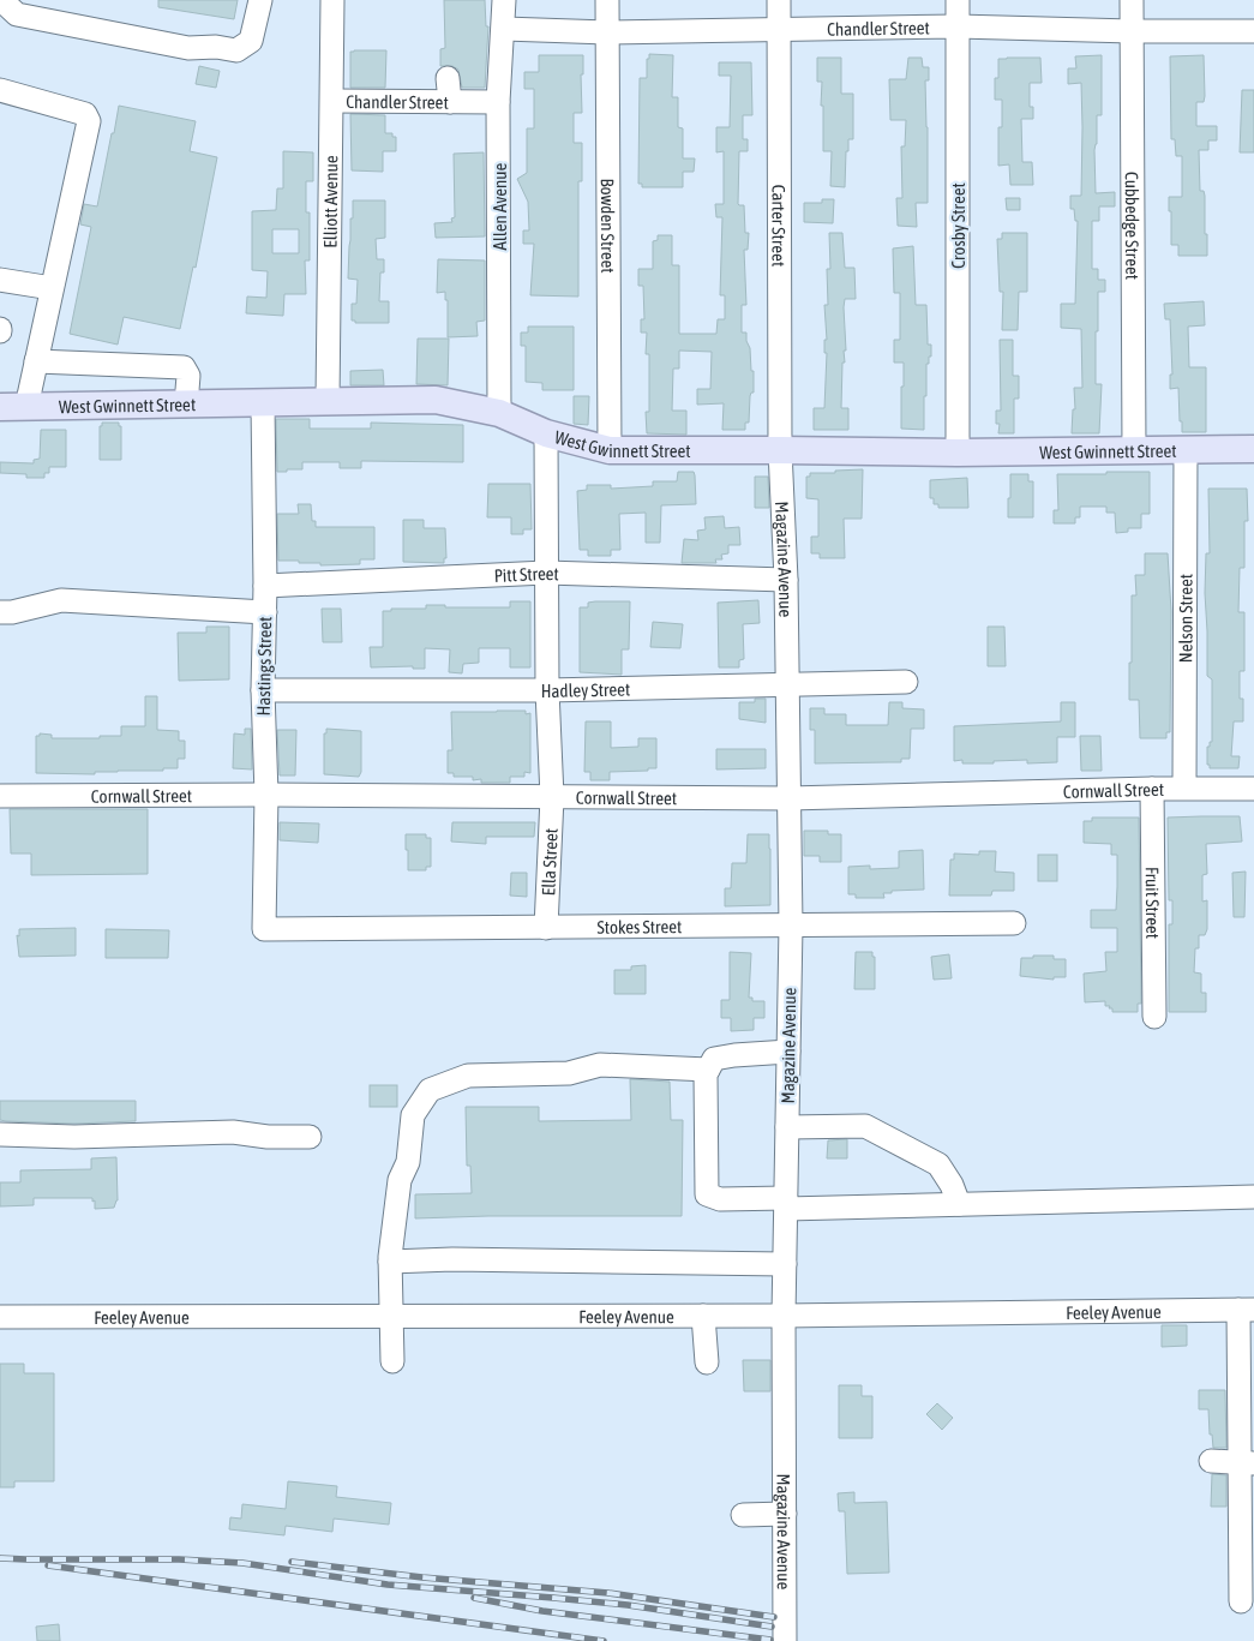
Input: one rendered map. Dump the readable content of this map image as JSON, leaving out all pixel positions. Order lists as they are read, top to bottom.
{
  "streets": {
    "main road": ["West Gwinnett Street"],
    "street": [
      "Chandler Street",
      "Elliott Avenue",
      "Allen Avenue",
      "Carter Street",
      "Cubbedge Street",
      "Bowden Street",
      "Crosby Street",
      "Magazine Avenue",
      "Pitt Street",
      "Nelson Street",
      "Hastings Street",
      "Hadley Street",
      "Cornwall Street",
      "Ella Street",
      "Fruit Street",
      "Stokes Street",
      "Feeley Avenue"
    ]
  },
  "crossings": [
    ["Chandler Street", "Elliott Avenue"],
    ["Chandler Street", "Allen Avenue"],
    ["Chandler Street", "Carter Street"],
    ["Chandler Street", "Cubbedge Street"],
    ["Chandler Street", "Bowden Street"],
    ["Chandler Street", "Crosby Street"],
    ["Elliott Avenue", "West Gwinnett Street"],
    ["Allen Avenue", "West Gwinnett Street"],
    ["Carter Street", "West Gwinnett Street"],
    ["Carter Street", "Magazine Avenue"],
    ["Cubbedge Street", "West Gwinnett Street"],
    ["Bowden Street", "West Gwinnett Street"],
    ["Crosby Street", "West Gwinnett Street"],
    ["West Gwinnett Street", "Magazine Avenue"],
    ["West Gwinnett Street", "Nelson Street"],
    ["West Gwinnett Street", "Hastings Street"],
    ["West Gwinnett Street", "Ella Street"],
    ["Magazine Avenue", "Pitt Street"],
    ["Magazine Avenue", "Hadley Street"],
    ["Magazine Avenue", "Cornwall Street"],
    ["Magazine Avenue", "Stokes Street"],
    ["Magazine Avenue", "Feeley Avenue"],
    ["Pitt Street", "Hastings Street"],
    ["Pitt Street", "Ella Street"],
    ["Nelson Street", "Cornwall Street"],
    ["Hastings Street", "Hadley Street"],
    ["Hastings Street", "Cornwall Street"],
    ["Hastings Street", "Stokes Street"],
    ["Hadley Street", "Ella Street"],
    ["Cornwall Street", "Ella Street"],
    ["Cornwall Street", "Fruit Street"],
    ["Ella Street", "Stokes Street"]
  ]
}
